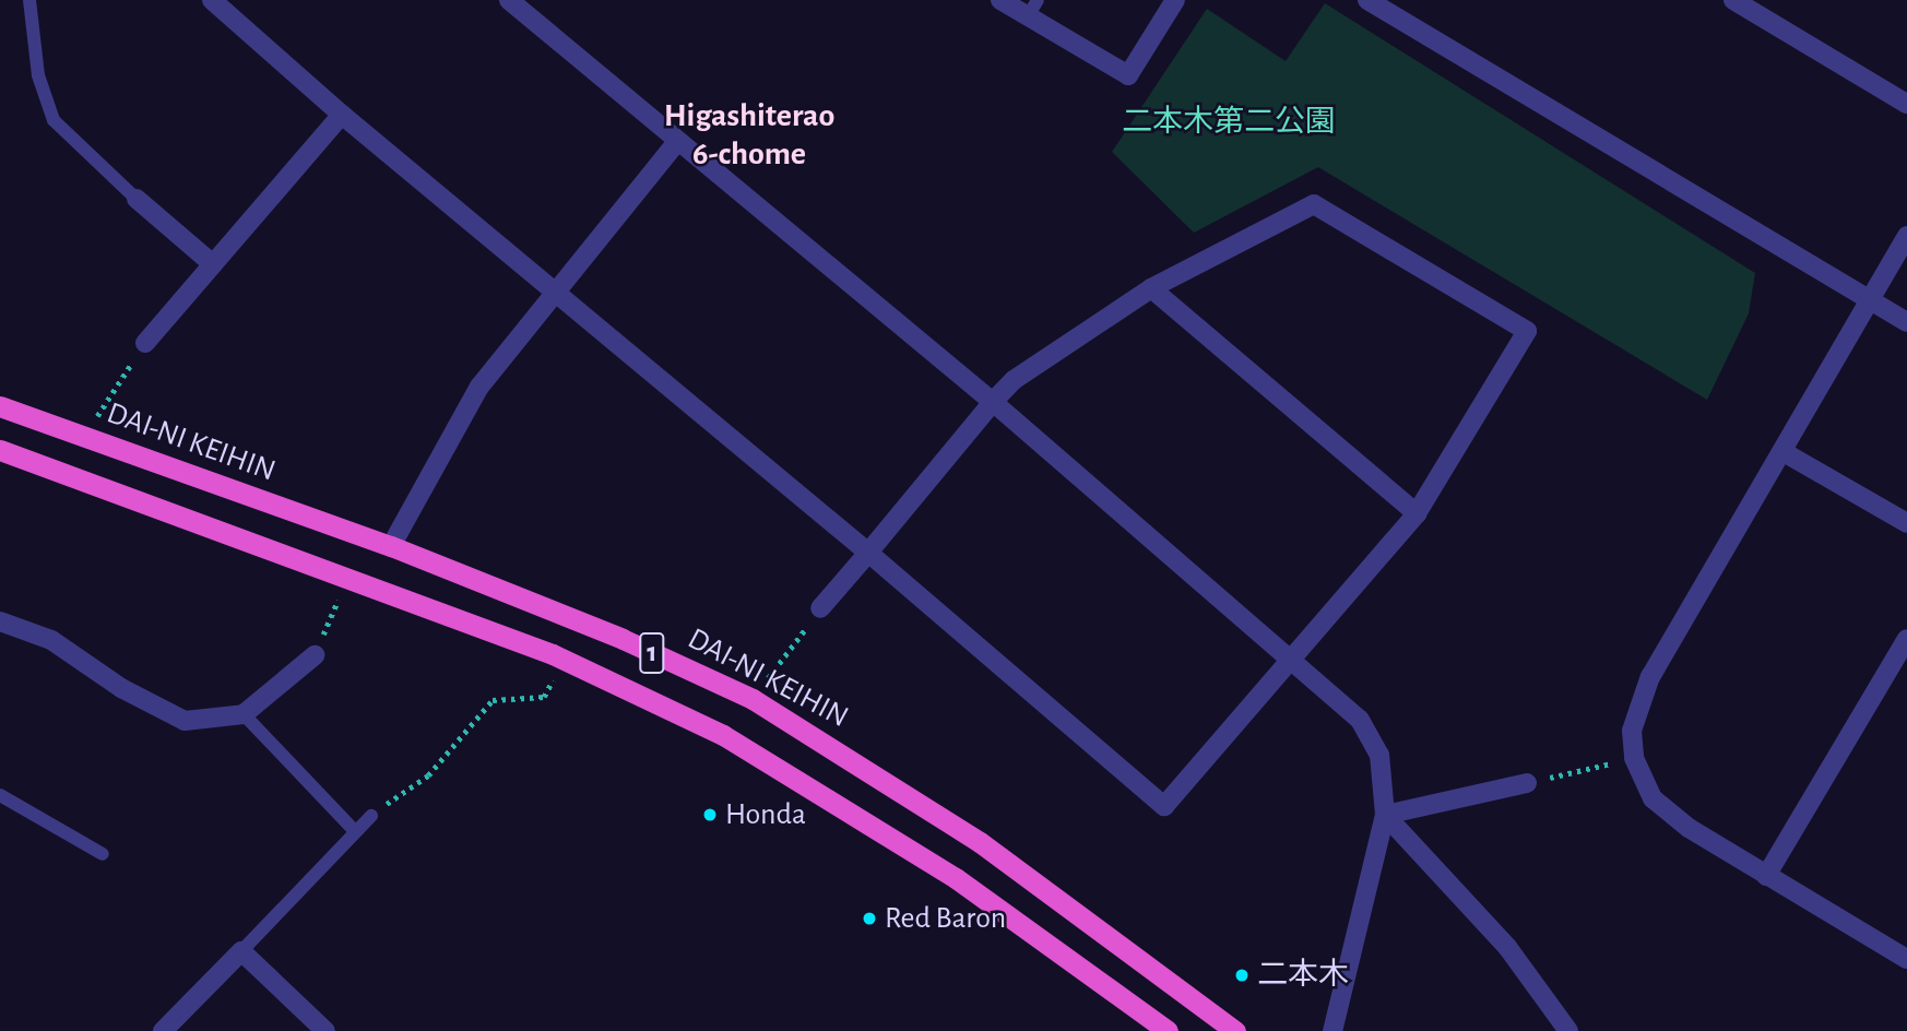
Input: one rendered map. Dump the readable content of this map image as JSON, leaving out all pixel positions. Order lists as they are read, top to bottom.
{
  "streets": {
    "highway": ["DAI-NI KEIHIN", "1"]
  },
  "districts": ["Higashiterao 6-chome"],
  "parks": ["二本木第二公園"],
  "places": ["Honda", "Red Baron", "二本木"]
}
